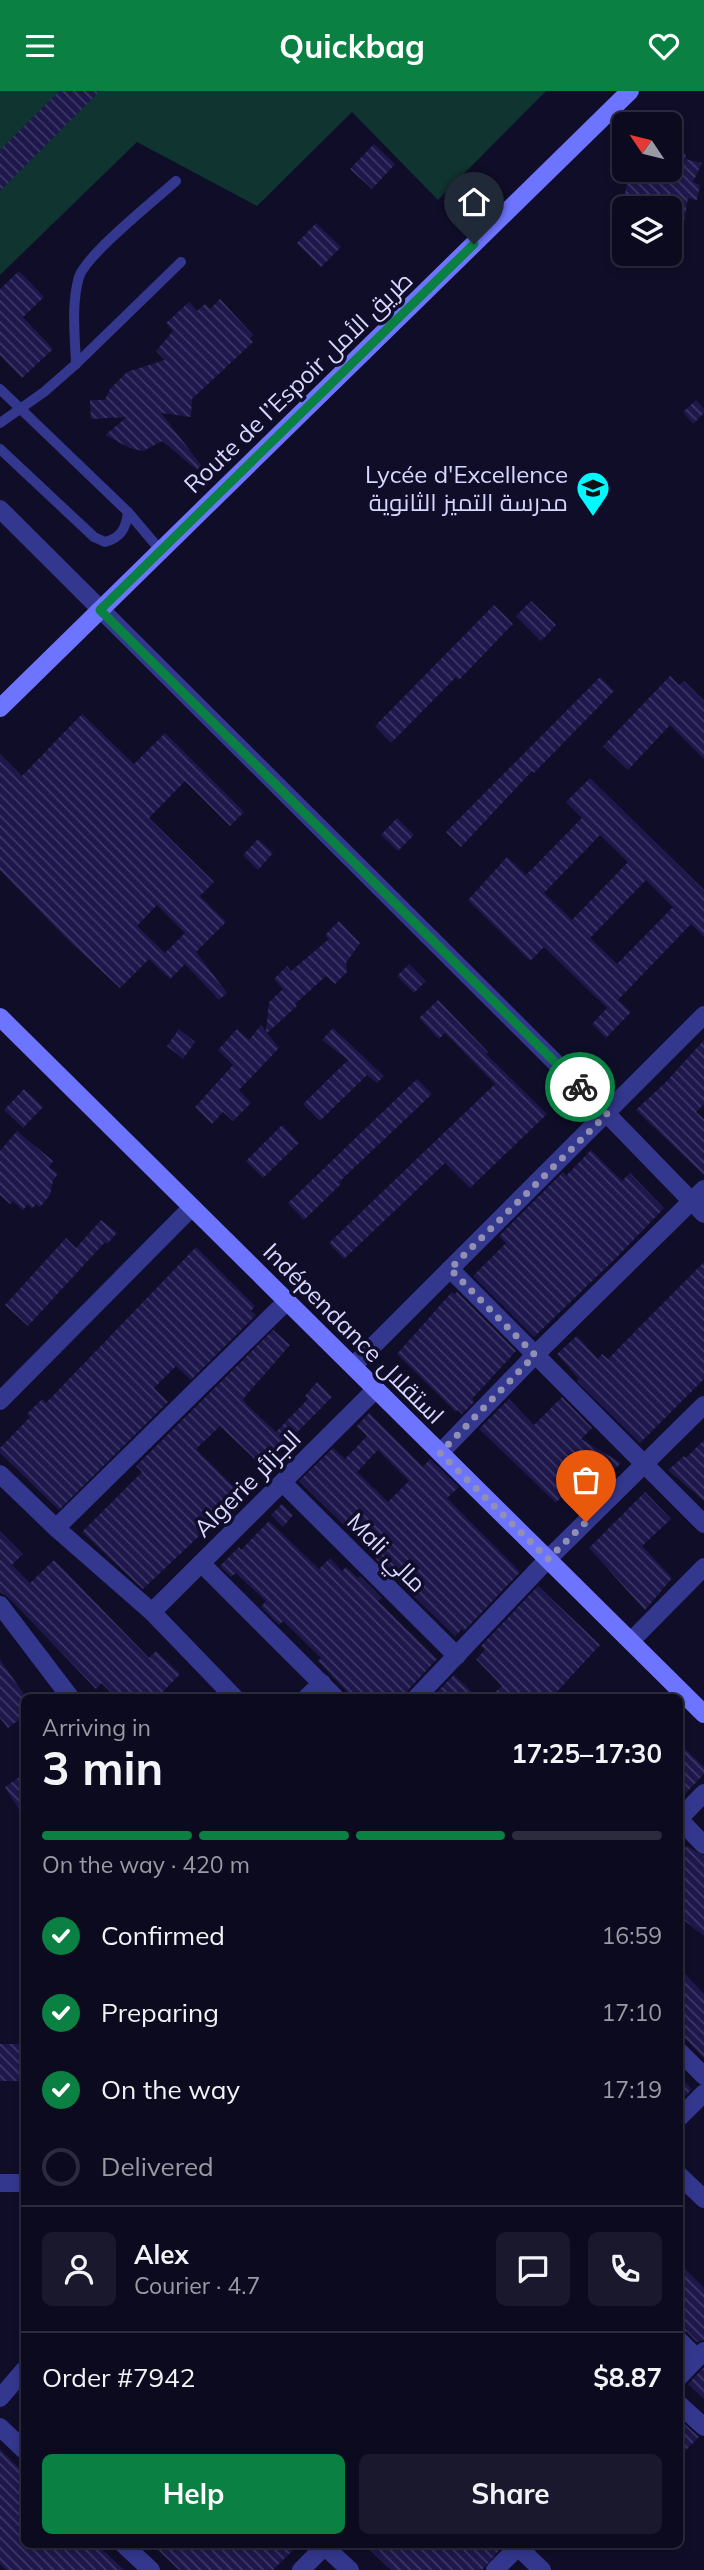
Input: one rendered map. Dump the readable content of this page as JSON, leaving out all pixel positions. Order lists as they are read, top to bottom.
{
  "streets": {
    "street": [
      "Route de l’Espoir طريق الأمل",
      "Indépendance استقلال",
      "Algerie الجزائر",
      "Mali مالي"
    ]
  },
  "crossings": [
    ["Indépendance استقلال", "Algerie الجزائر"],
    ["Algerie الجزائر", "Mali مالي"]
  ],
  "places": {
    "school or university": ["Lycée d'Excellence مدرسة التميز الثانوية"]
  },
  "north": "top left",
  "page": {
    "header": "Quickbag",
    "heading": ["3 min", "Arriving in", "17:25–17:30"],
    "panel": [
      "Alex",
      "Courier · 4.7",
      "Order #7942",
      "$8.87"
    ],
    "bar": "On the way · 420 m",
    "list": [
      ["Confirmed", "16:59"],
      ["Preparing", "17:10"],
      ["On the way", "17:19"],
      "Delivered"
    ],
    "buttons": ["Help", "Share"]
  }
}
